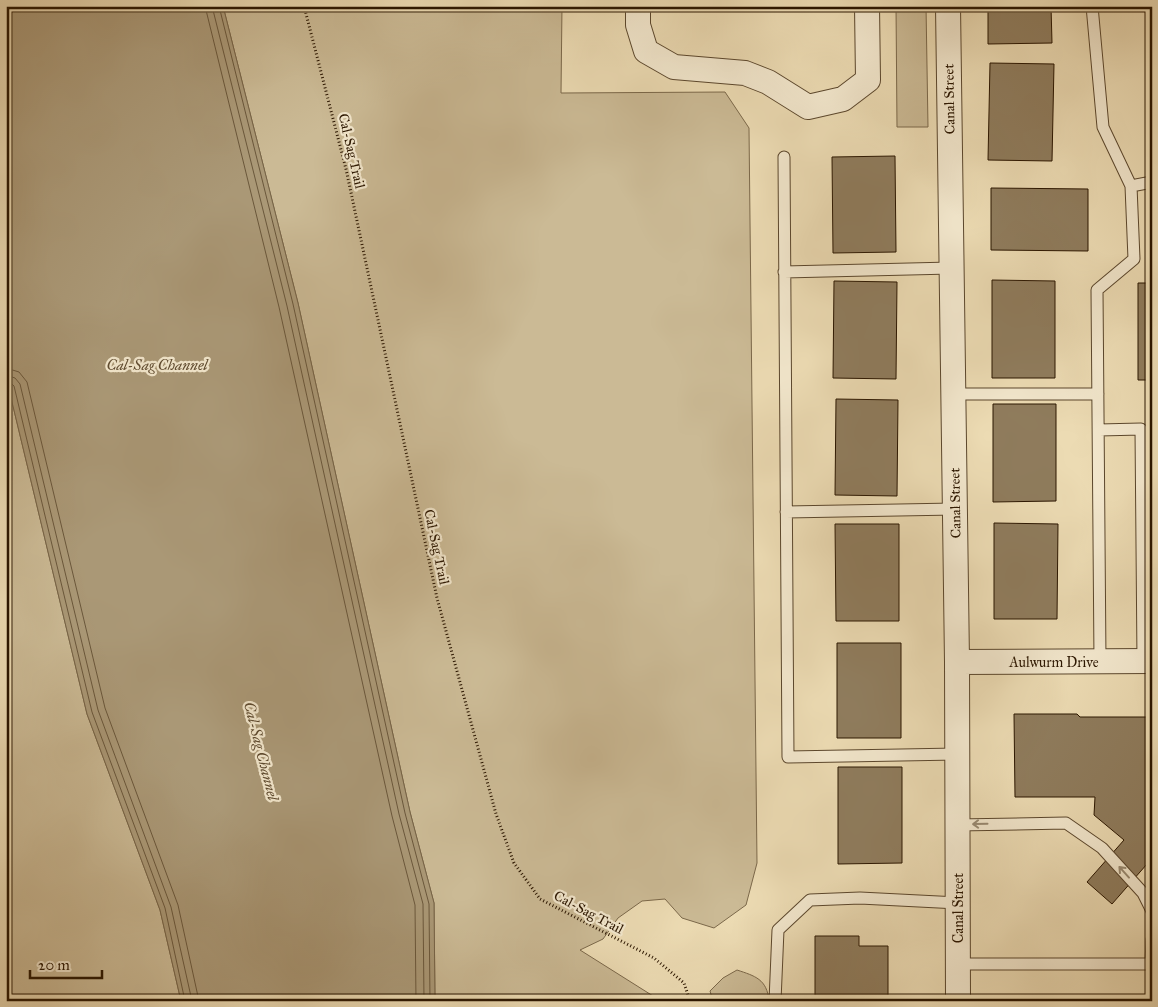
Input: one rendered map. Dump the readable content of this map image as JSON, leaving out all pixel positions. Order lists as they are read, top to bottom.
{
  "streets": {
    "street": ["Canal Street", "Aulwurm Drive"],
    "path": ["Cal-Sag Trail"]
  },
  "crossings": [
    ["Canal Street", "Aulwurm Drive"]
  ],
  "water": ["Cal-Sag Channel"],
  "scale_bar": "20 m"
}
